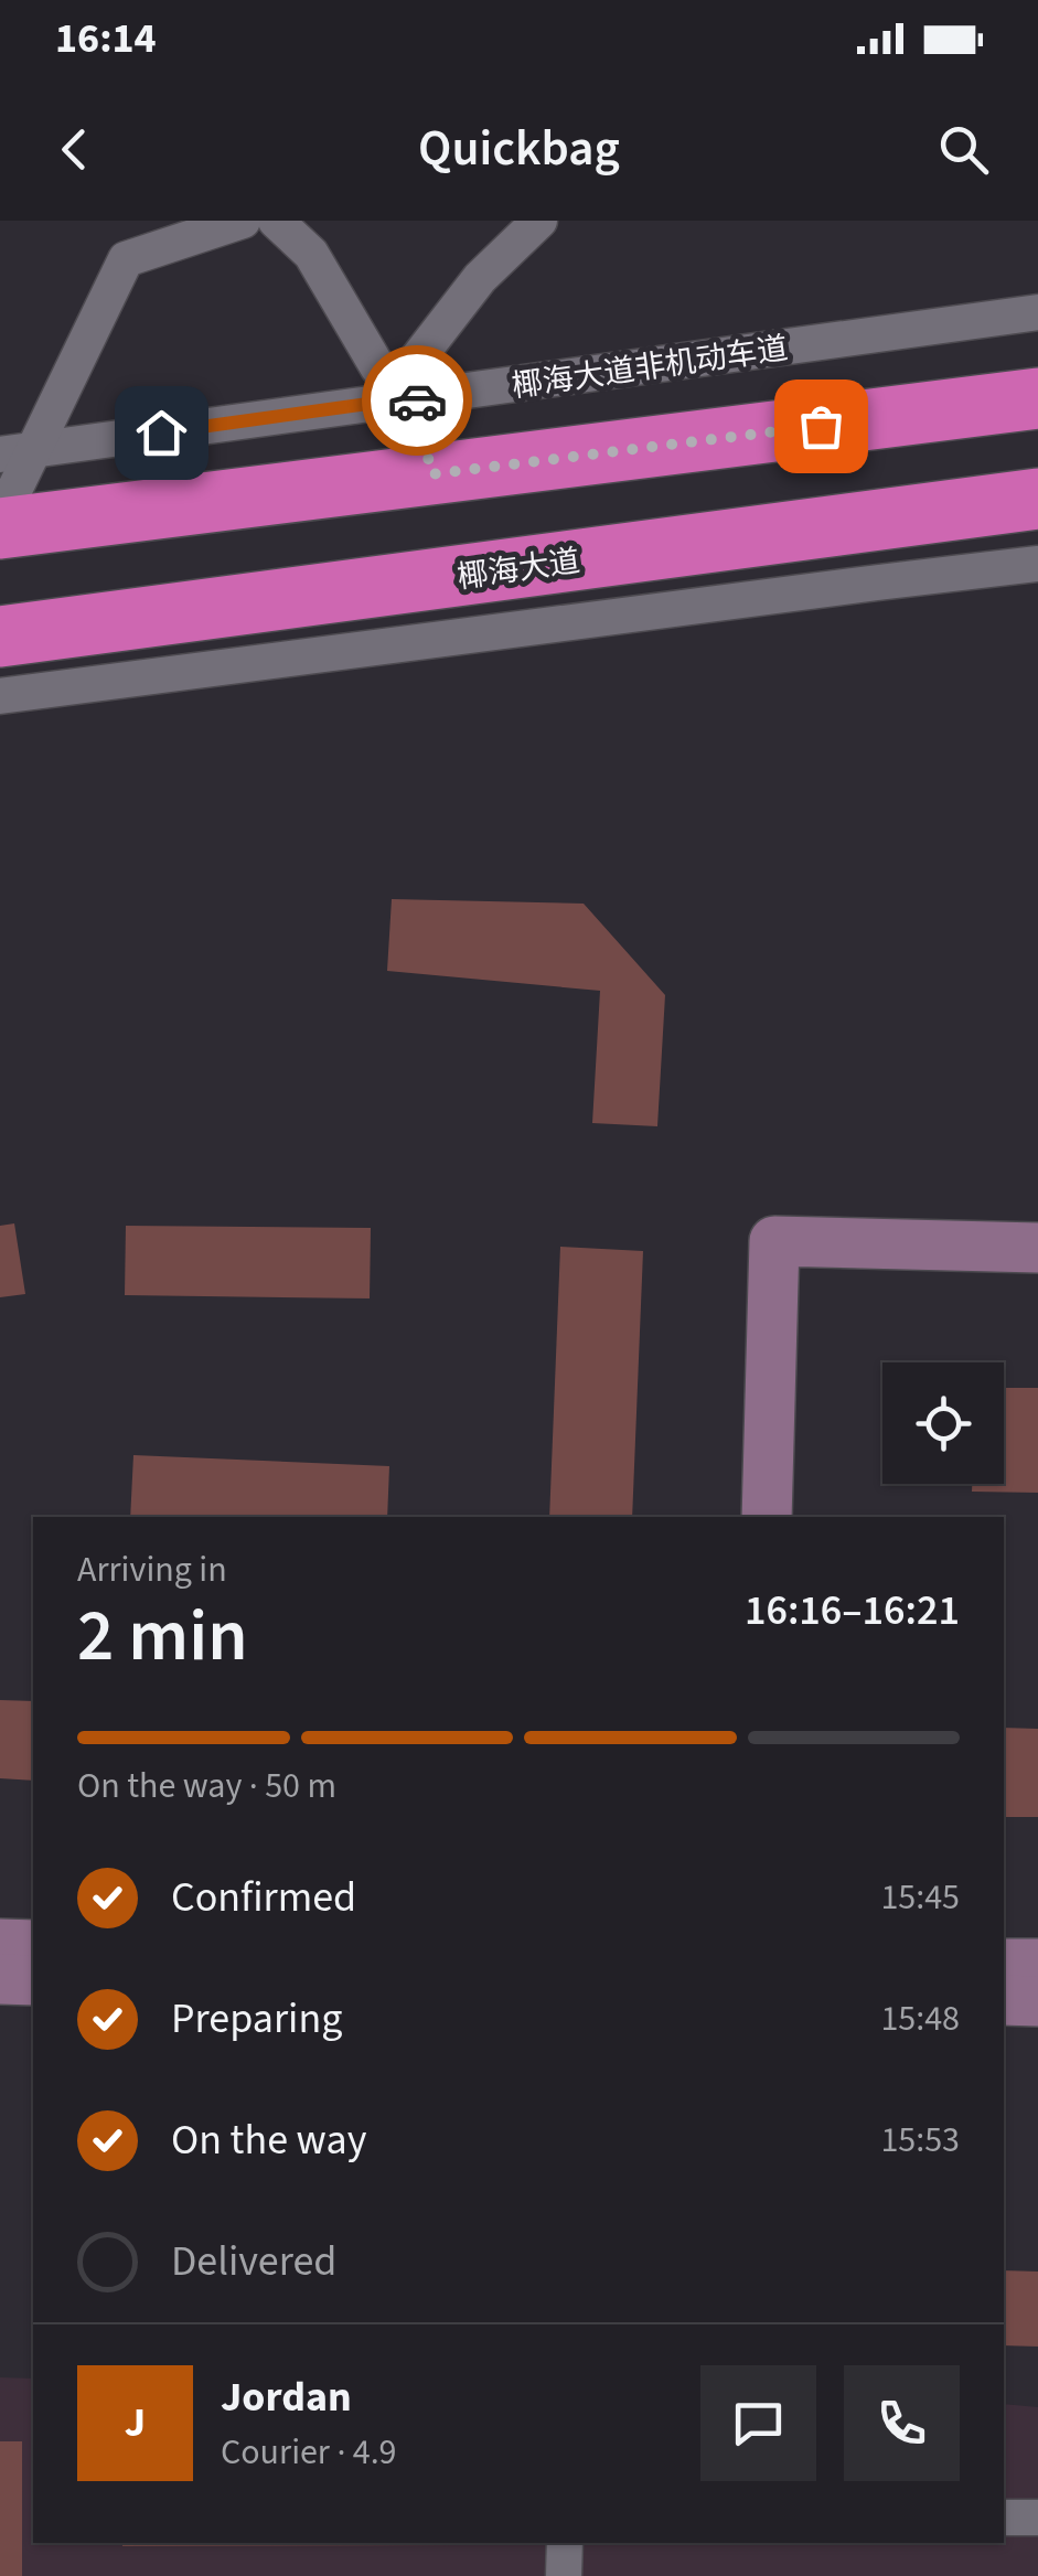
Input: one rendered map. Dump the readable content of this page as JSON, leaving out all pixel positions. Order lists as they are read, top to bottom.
{
  "streets": {
    "highway": ["椰海大道"],
    "street": ["椰海大道非机动车道"]
  },
  "page": {
    "status": "16:14",
    "header": "Quickbag",
    "heading": ["2 min", "Arriving in", "16:16–16:21"],
    "panel": ["Jordan", "Courier · 4.9"],
    "bar": "On the way · 50 m",
    "list": [
      ["Confirmed", "15:45"],
      ["Preparing", "15:48"],
      ["On the way", "15:53"],
      "Delivered"
    ],
    "round": "J"
  }
}
